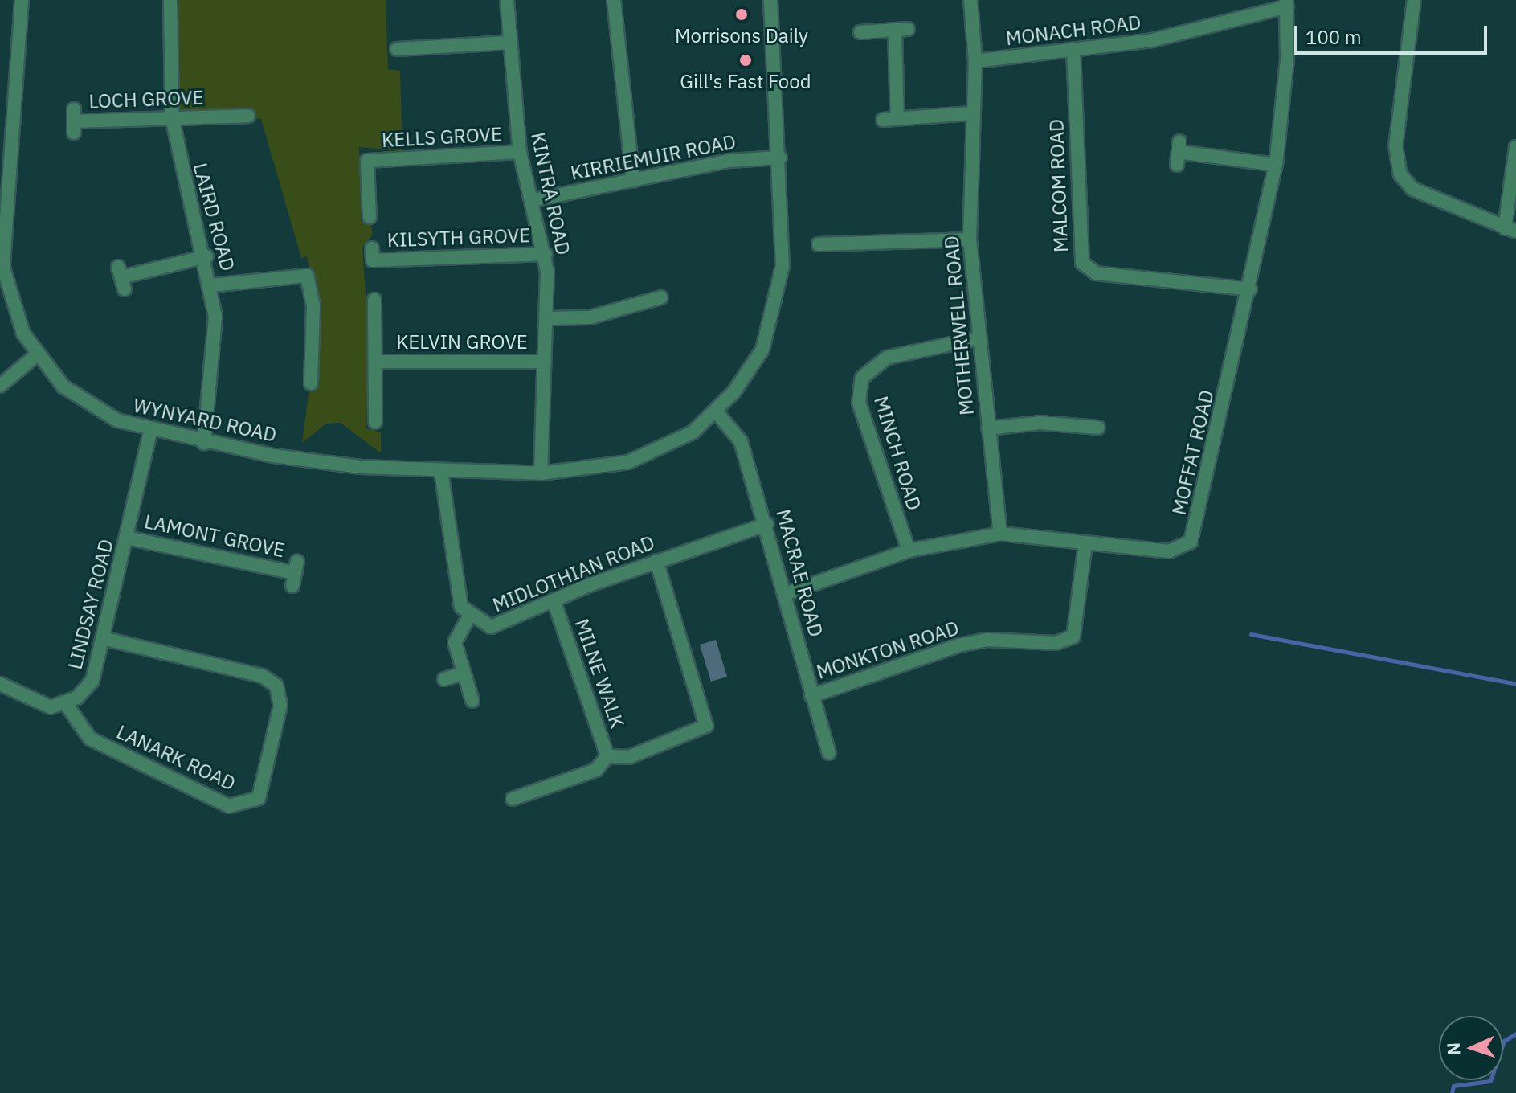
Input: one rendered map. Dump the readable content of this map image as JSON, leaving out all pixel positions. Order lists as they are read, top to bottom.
{
  "streets": {
    "street": [
      "MONACH ROAD",
      "LOCH GROVE",
      "KELLS GROVE",
      "KIRRIEMUIR ROAD",
      "MALCOM ROAD",
      "KINTRA ROAD",
      "LAIRD ROAD",
      "KILSYTH GROVE",
      "MOTHERWELL ROAD",
      "KELVIN GROVE",
      "WYNYARD ROAD",
      "MOFFAT ROAD",
      "MINCH ROAD",
      "LAMONT GROVE",
      "MACRAE ROAD",
      "MIDLOTHIAN ROAD",
      "LINDSAY ROAD",
      "MONKTON ROAD",
      "MILNE WALK",
      "LANARK ROAD"
    ]
  },
  "crossings": [
    ["MONACH ROAD", "MALCOM ROAD"],
    ["MONACH ROAD", "MOTHERWELL ROAD"],
    ["MONACH ROAD", "MOFFAT ROAD"],
    ["LOCH GROVE", "LAIRD ROAD"],
    ["KELLS GROVE", "KINTRA ROAD"],
    ["KIRRIEMUIR ROAD", "KINTRA ROAD"],
    ["KIRRIEMUIR ROAD", "WYNYARD ROAD"],
    ["MALCOM ROAD", "MOFFAT ROAD"],
    ["KINTRA ROAD", "KILSYTH GROVE"],
    ["KINTRA ROAD", "KELVIN GROVE"],
    ["KINTRA ROAD", "WYNYARD ROAD"],
    ["LAIRD ROAD", "WYNYARD ROAD"],
    ["MOTHERWELL ROAD", "MOFFAT ROAD"],
    ["MOTHERWELL ROAD", "MINCH ROAD"],
    ["WYNYARD ROAD", "MACRAE ROAD"],
    ["WYNYARD ROAD", "MIDLOTHIAN ROAD"],
    ["WYNYARD ROAD", "LINDSAY ROAD"],
    ["MOFFAT ROAD", "MINCH ROAD"],
    ["MOFFAT ROAD", "MACRAE ROAD"],
    ["MOFFAT ROAD", "MONKTON ROAD"],
    ["LAMONT GROVE", "LINDSAY ROAD"],
    ["MACRAE ROAD", "MIDLOTHIAN ROAD"],
    ["MACRAE ROAD", "MONKTON ROAD"],
    ["MIDLOTHIAN ROAD", "MILNE WALK"],
    ["LINDSAY ROAD", "LANARK ROAD"]
  ],
  "places": ["Morrisons Daily", "Gill's Fast Food"],
  "scale_bar": "100 m",
  "north": "left"
}
